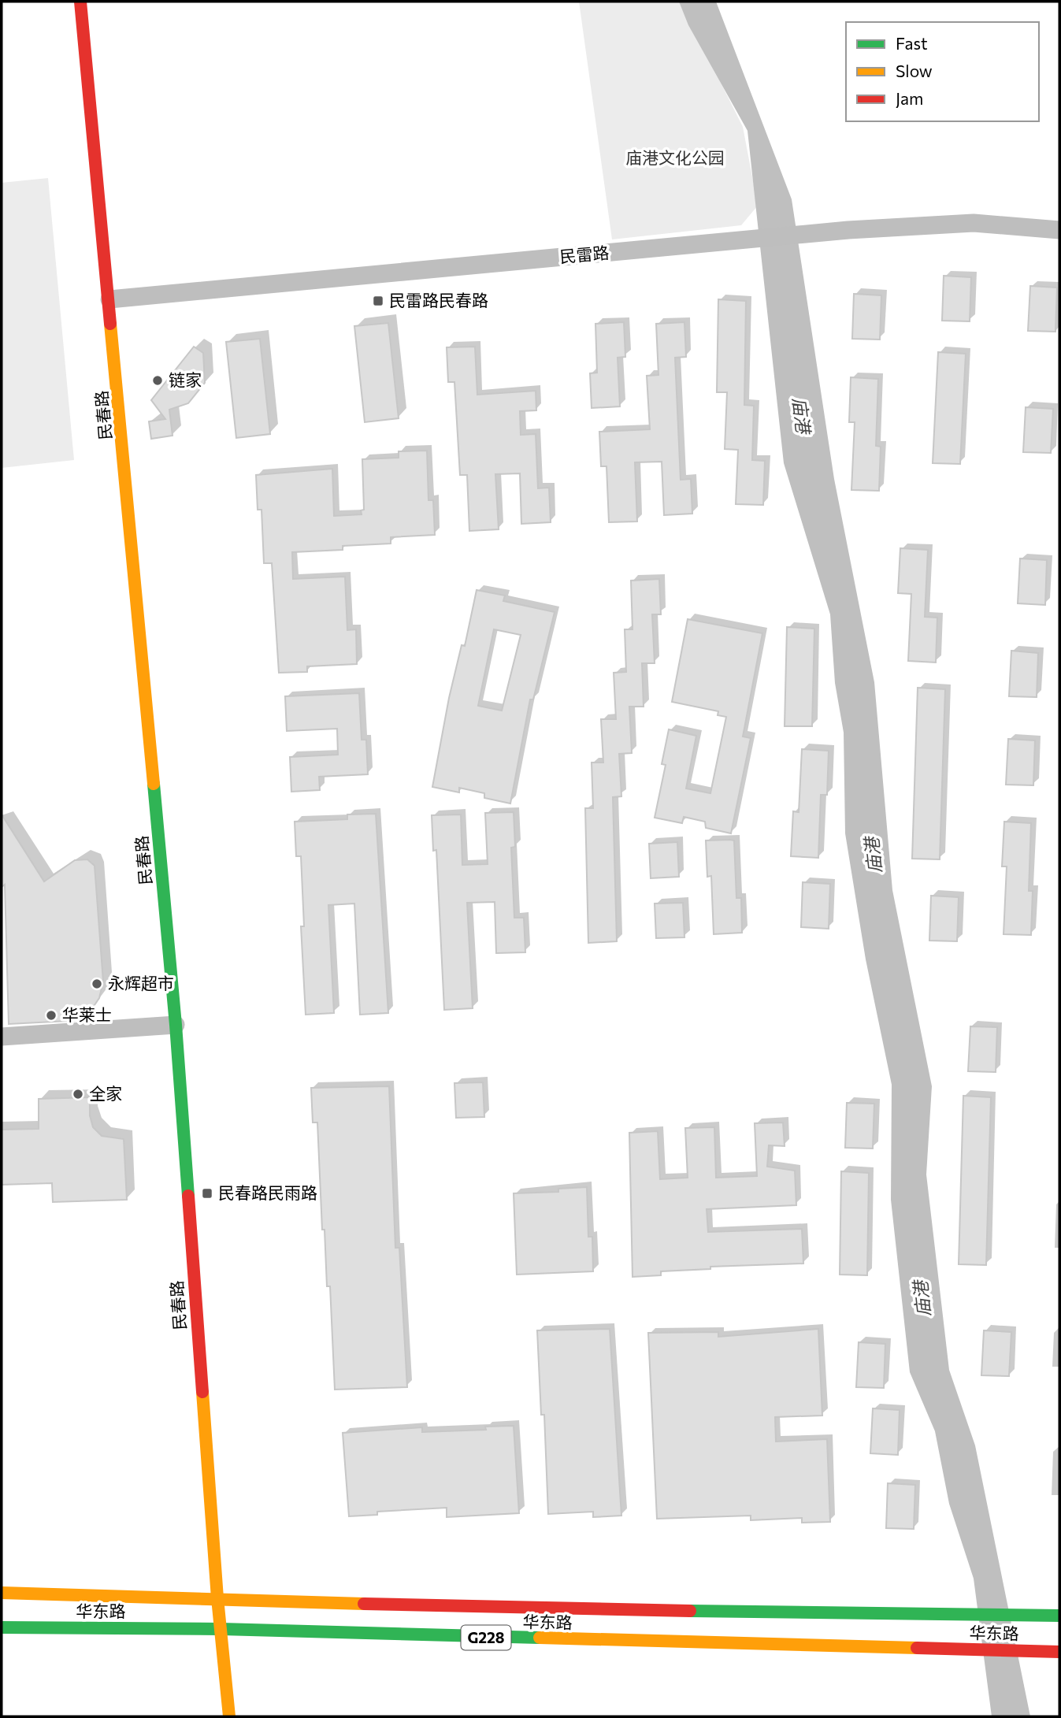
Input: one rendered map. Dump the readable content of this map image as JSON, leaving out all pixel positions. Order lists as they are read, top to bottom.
{
  "streets": {
    "main road": ["民春路", "华东路", "G228"],
    "street": ["民雷路"]
  },
  "crossings": [
    ["民雷路", "民春路"],
    ["民春路", "华东路"]
  ],
  "water": ["庙港"],
  "parks": ["庙港文化公园"],
  "places": {
    "transit": ["民雷路民春路", "民春路民雨路"],
    "other": [
      "链家",
      "永辉超市",
      "华莱士",
      "全家"
    ]
  },
  "legend": ["Fast", "Slow", "Jam"]
}
